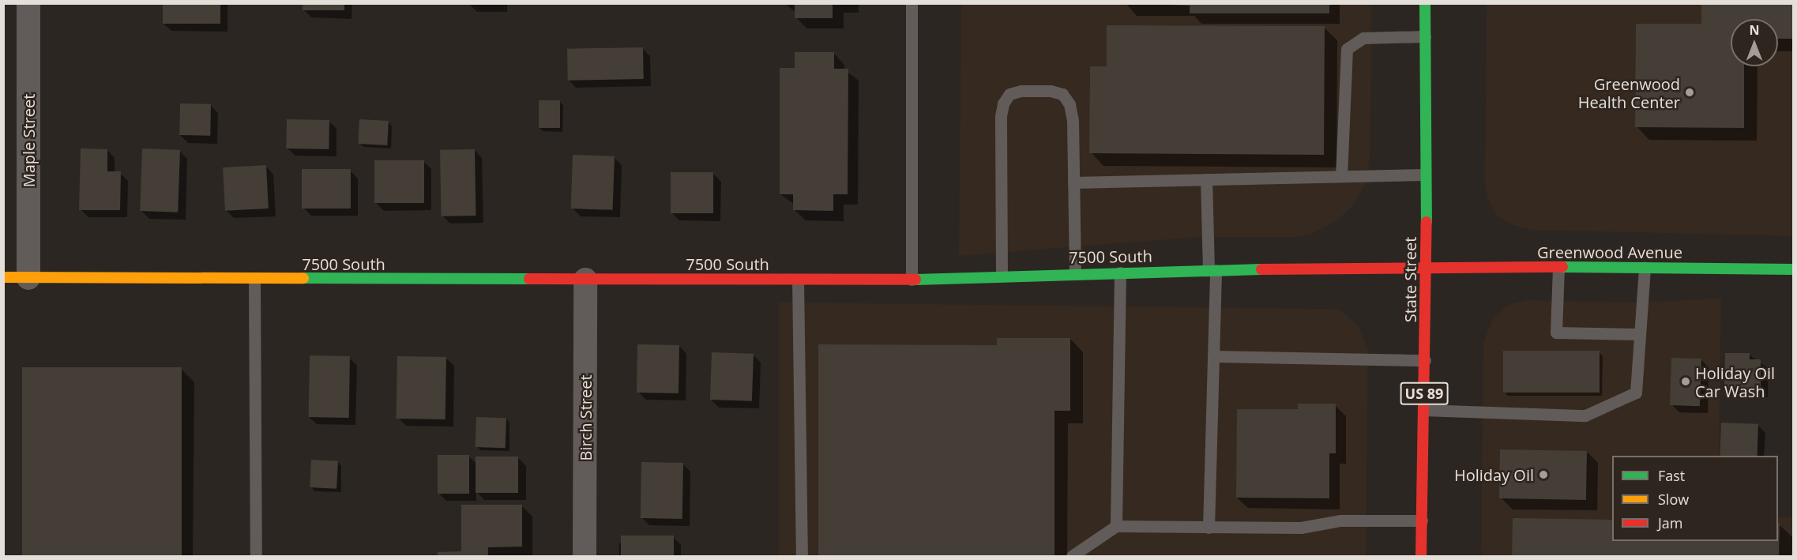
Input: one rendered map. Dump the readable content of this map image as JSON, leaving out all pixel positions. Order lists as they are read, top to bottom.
{
  "streets": {
    "street": [
      "Maple Street",
      "Greenwood Avenue",
      "7500 South",
      "State Street",
      "US 89",
      "Birch Street"
    ]
  },
  "crossings": [
    ["Maple Street", "7500 South"],
    ["Greenwood Avenue", "7500 South"],
    ["Greenwood Avenue", "State Street"],
    ["7500 South", "State Street"],
    ["7500 South", "Birch Street"]
  ],
  "places": ["Greenwood Health Center", "Holiday Oil Car Wash", "Holiday Oil"],
  "legend": ["Fast", "Slow", "Jam"],
  "north": "top"
}
